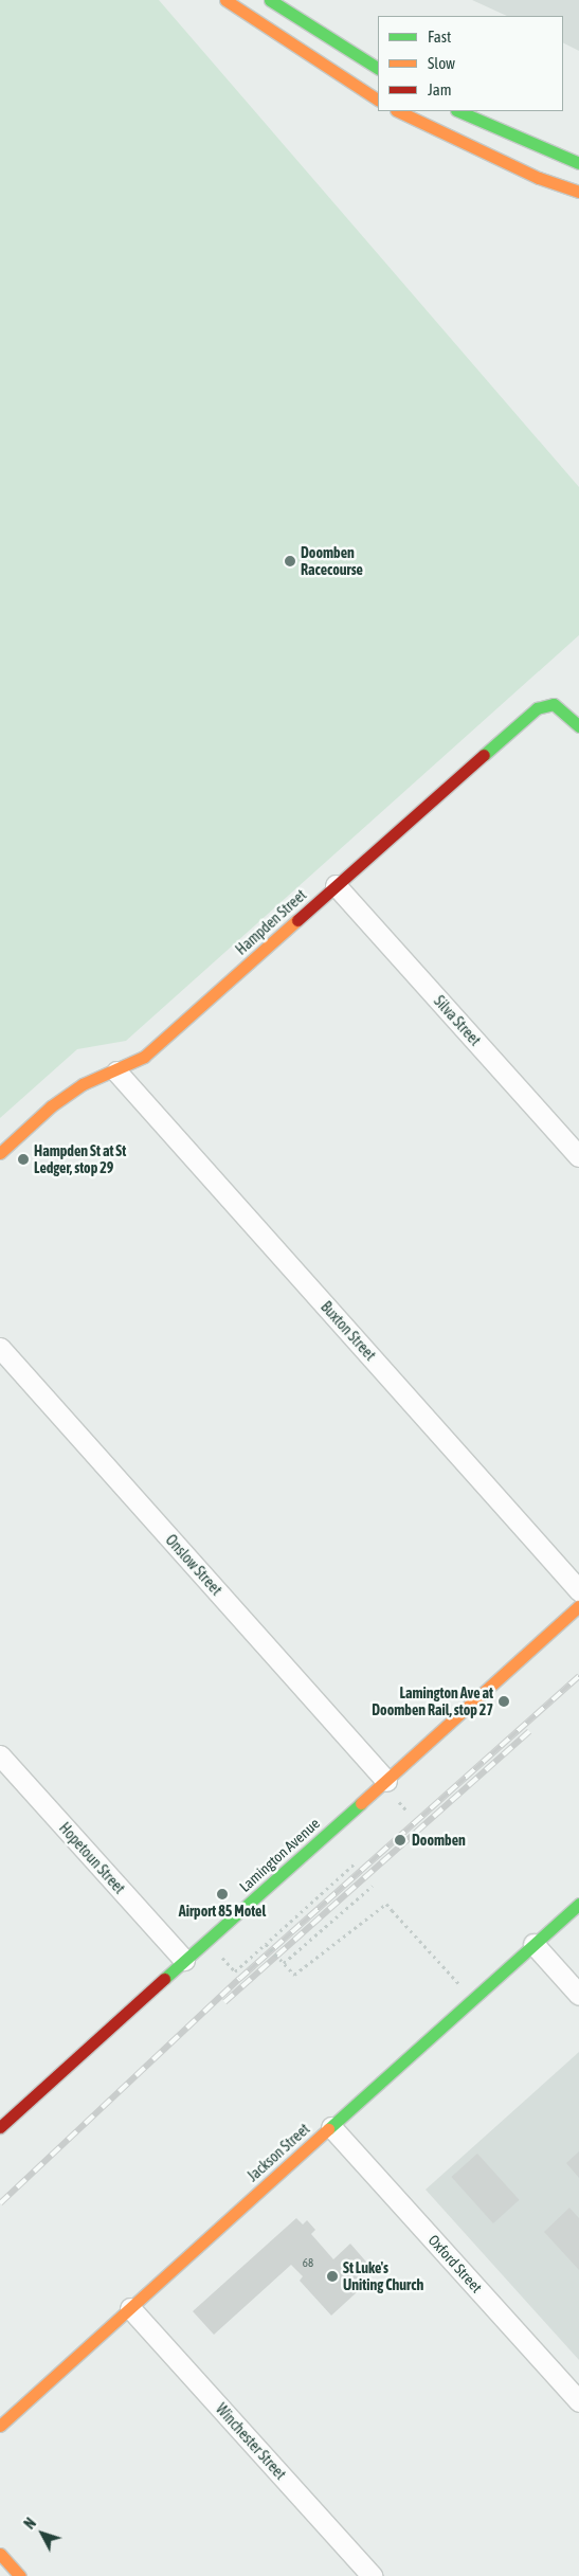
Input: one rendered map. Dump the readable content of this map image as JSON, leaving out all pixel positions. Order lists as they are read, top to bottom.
{
  "streets": {
    "main road": ["Hampden Street", "Lamington Avenue", "Jackson Street"],
    "street": [
      "Silva Street",
      "Buxton Street",
      "Onslow Street",
      "Hopetoun Street",
      "Oxford Street",
      "Winchester Street"
    ]
  },
  "crossings": [
    ["Hampden Street", "Silva Street"],
    ["Hampden Street", "Buxton Street"],
    ["Onslow Street", "Lamington Avenue"],
    ["Lamington Avenue", "Hopetoun Street"],
    ["Jackson Street", "Oxford Street"],
    ["Jackson Street", "Winchester Street"]
  ],
  "places": [
    "Doomben Racecourse",
    "Hampden St at St Ledger, stop 29",
    "Lamington Ave at Doomben Rail, stop 27",
    "Doomben",
    "Airport 85 Motel",
    "St Luke's Uniting Church"
  ],
  "house_numbers": ["68"],
  "legend": ["Fast", "Slow", "Jam"],
  "north": "top left"
}
